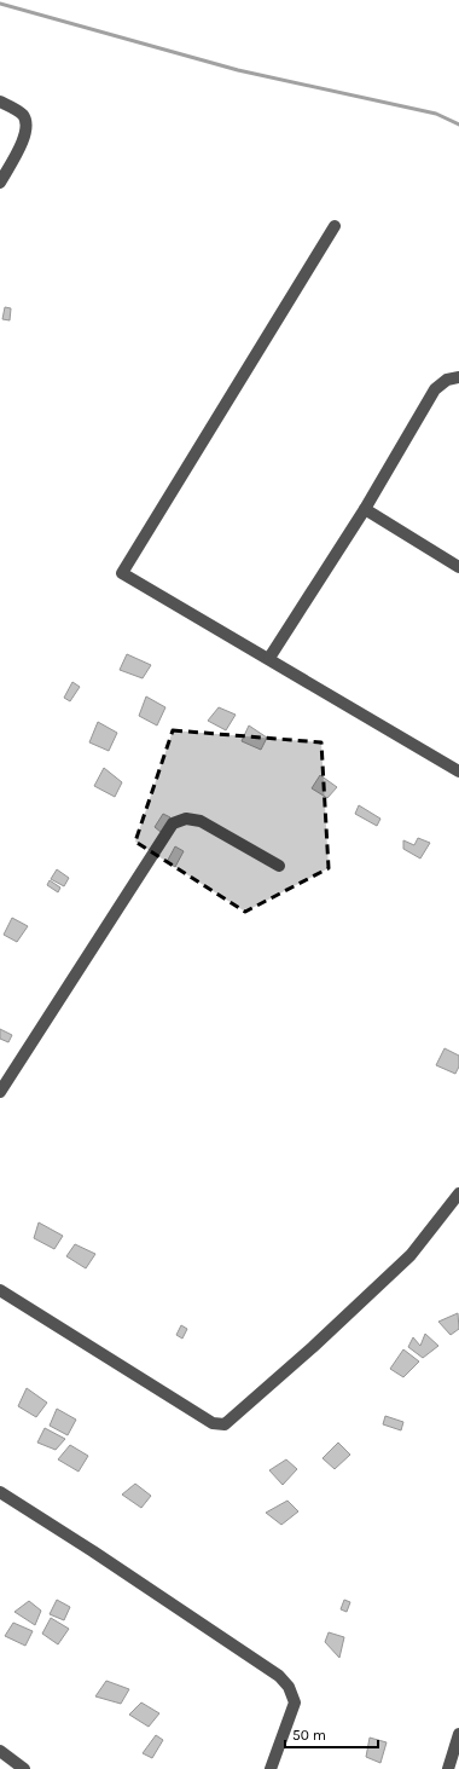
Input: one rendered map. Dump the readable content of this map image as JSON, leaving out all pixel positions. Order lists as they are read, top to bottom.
{
  "scale_bar": "50 m"
}
